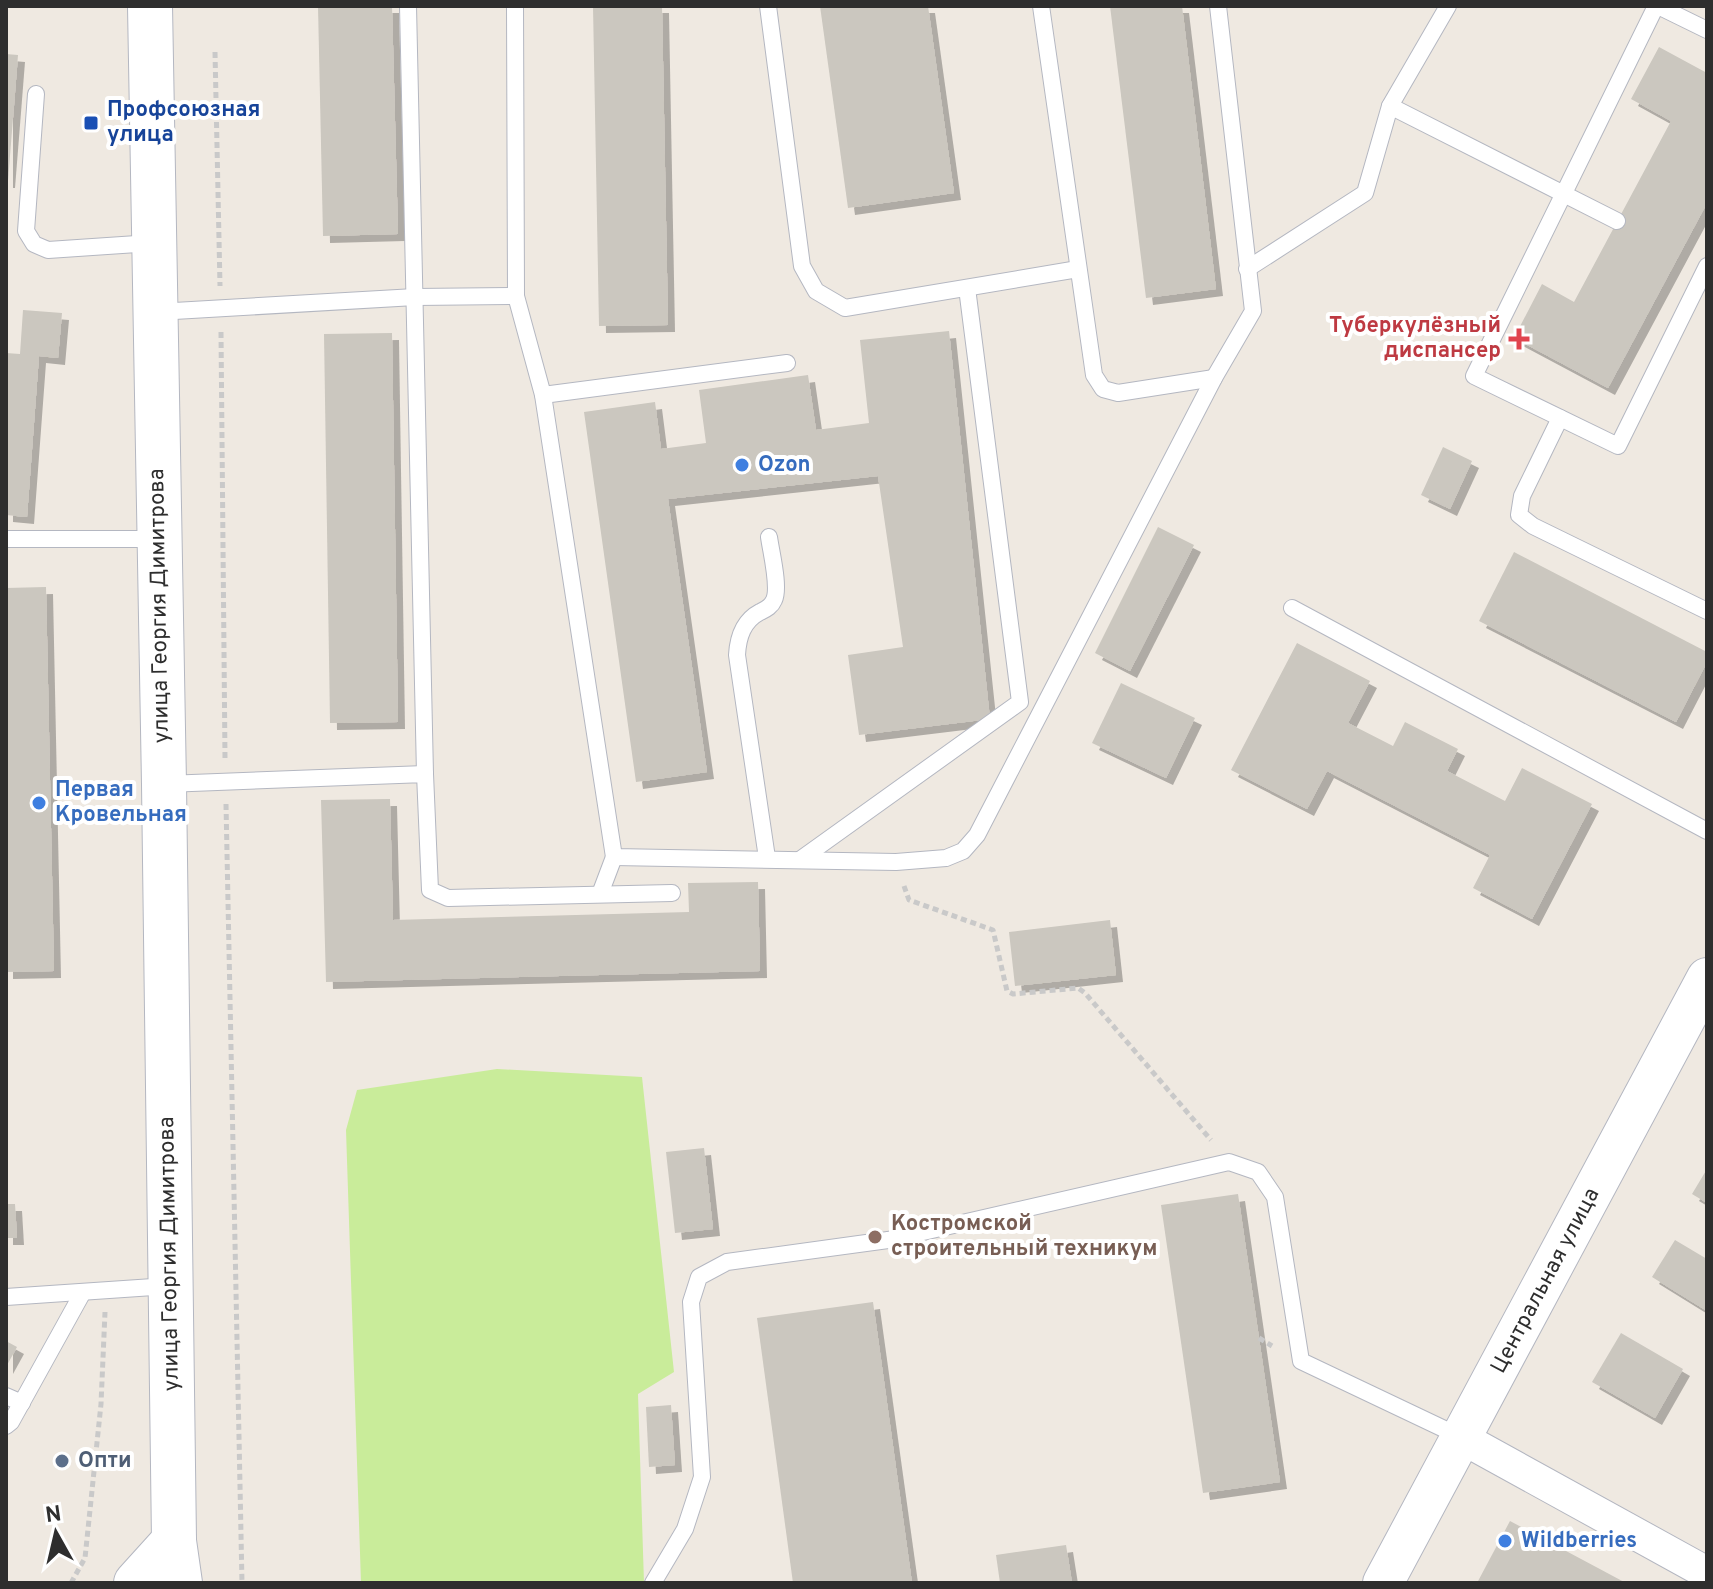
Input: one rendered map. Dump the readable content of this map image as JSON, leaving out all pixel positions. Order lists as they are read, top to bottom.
{
  "streets": {
    "main road": ["улица Георгия Димитрова"],
    "street": ["Центральная улица"]
  },
  "places": {
    "transit": ["Профсоюзная улица"],
    "health": ["Туберкулёзный диспансер"],
    "other": [
      "Ozon",
      "Первая Кровельная",
      "Костромской строительный техникум",
      "Опти",
      "Wildberries"
    ]
  },
  "north": "top"
}
